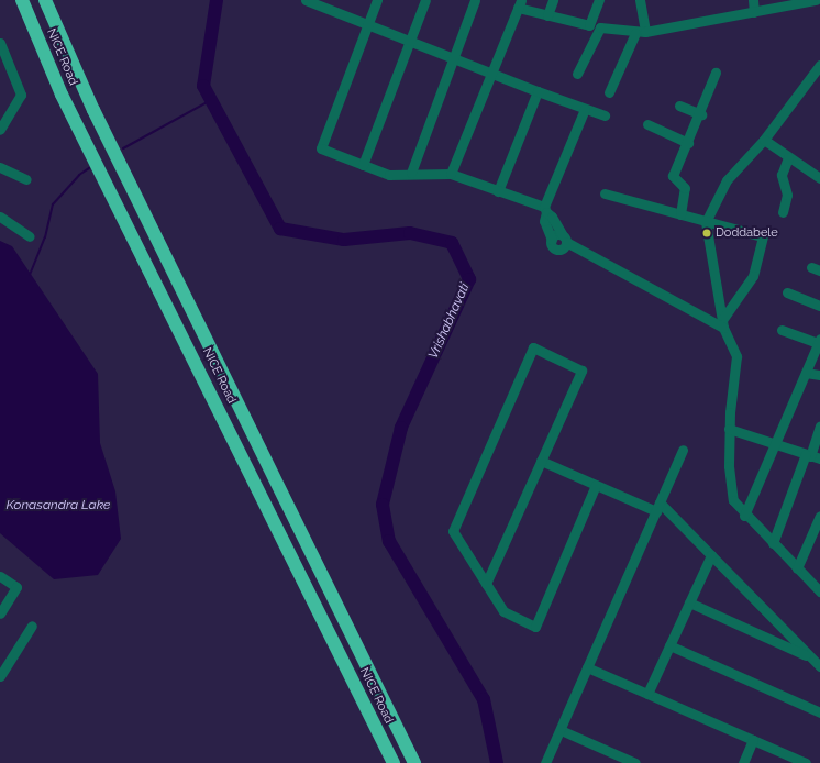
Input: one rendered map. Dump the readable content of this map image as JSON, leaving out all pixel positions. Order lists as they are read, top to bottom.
{
  "streets": {
    "highway": ["NICE Road"]
  },
  "water": ["Vrishabhavati", "Konasandra Lake"],
  "places": ["Doddabele"]
}
